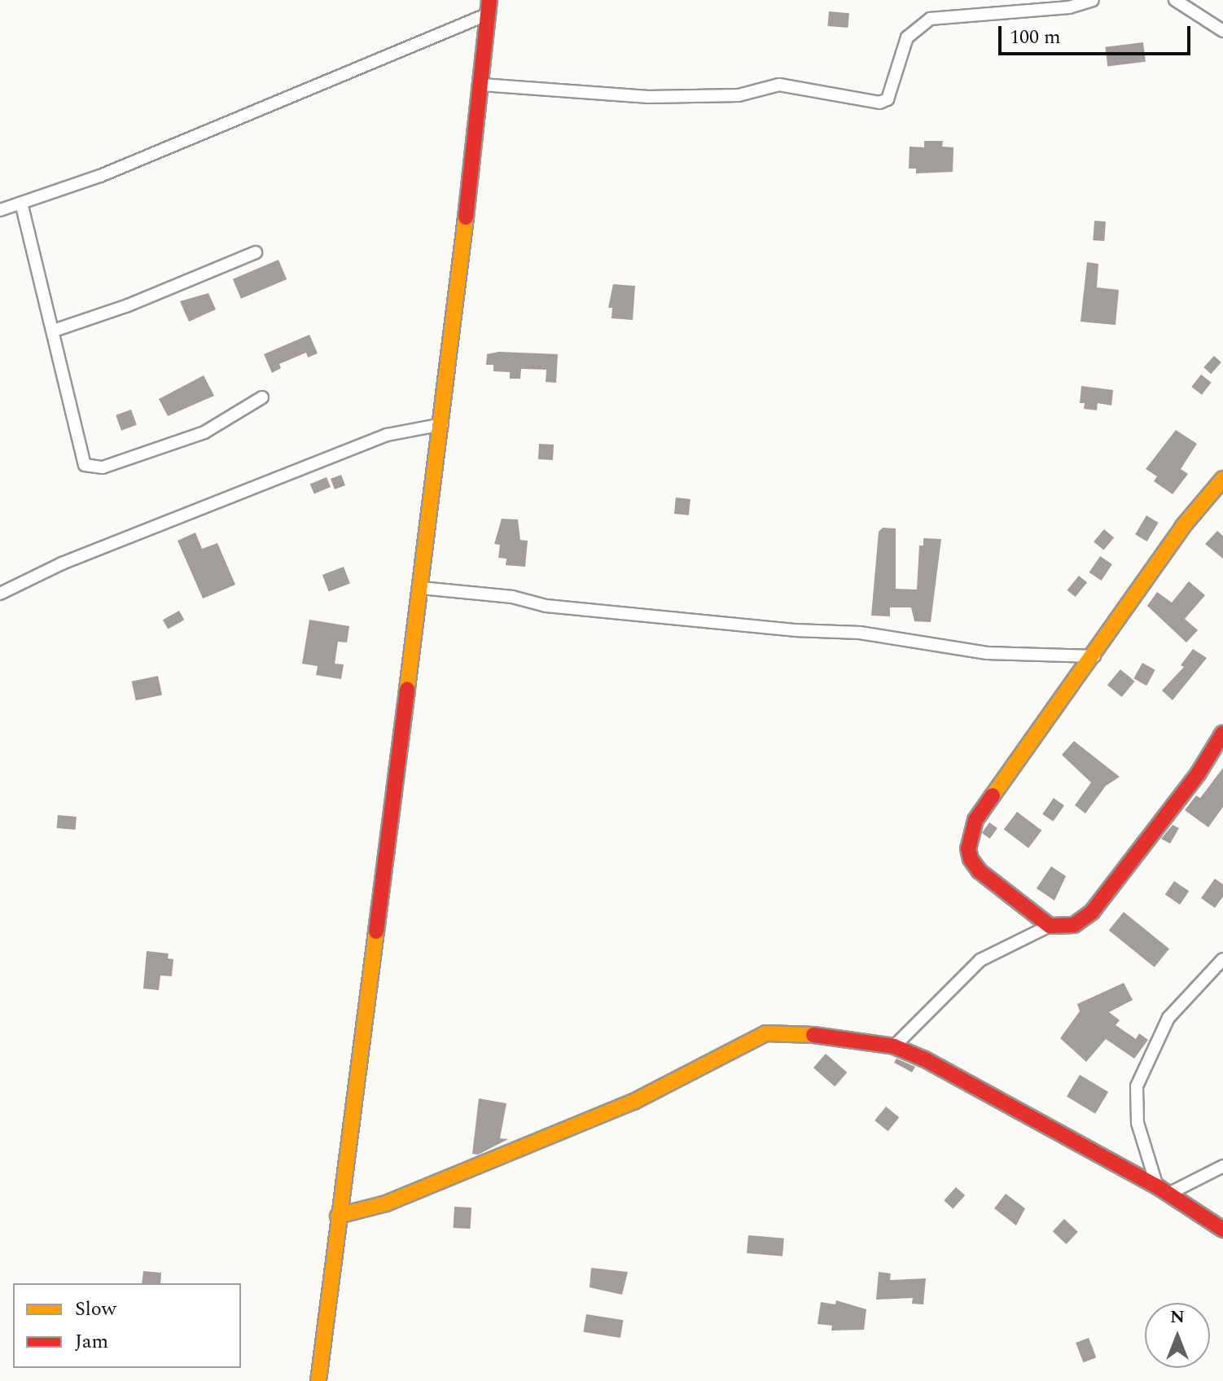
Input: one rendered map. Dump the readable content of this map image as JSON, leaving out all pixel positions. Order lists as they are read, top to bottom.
{
  "legend": ["Slow", "Jam"],
  "scale_bar": "100 m",
  "north": "top"
}
